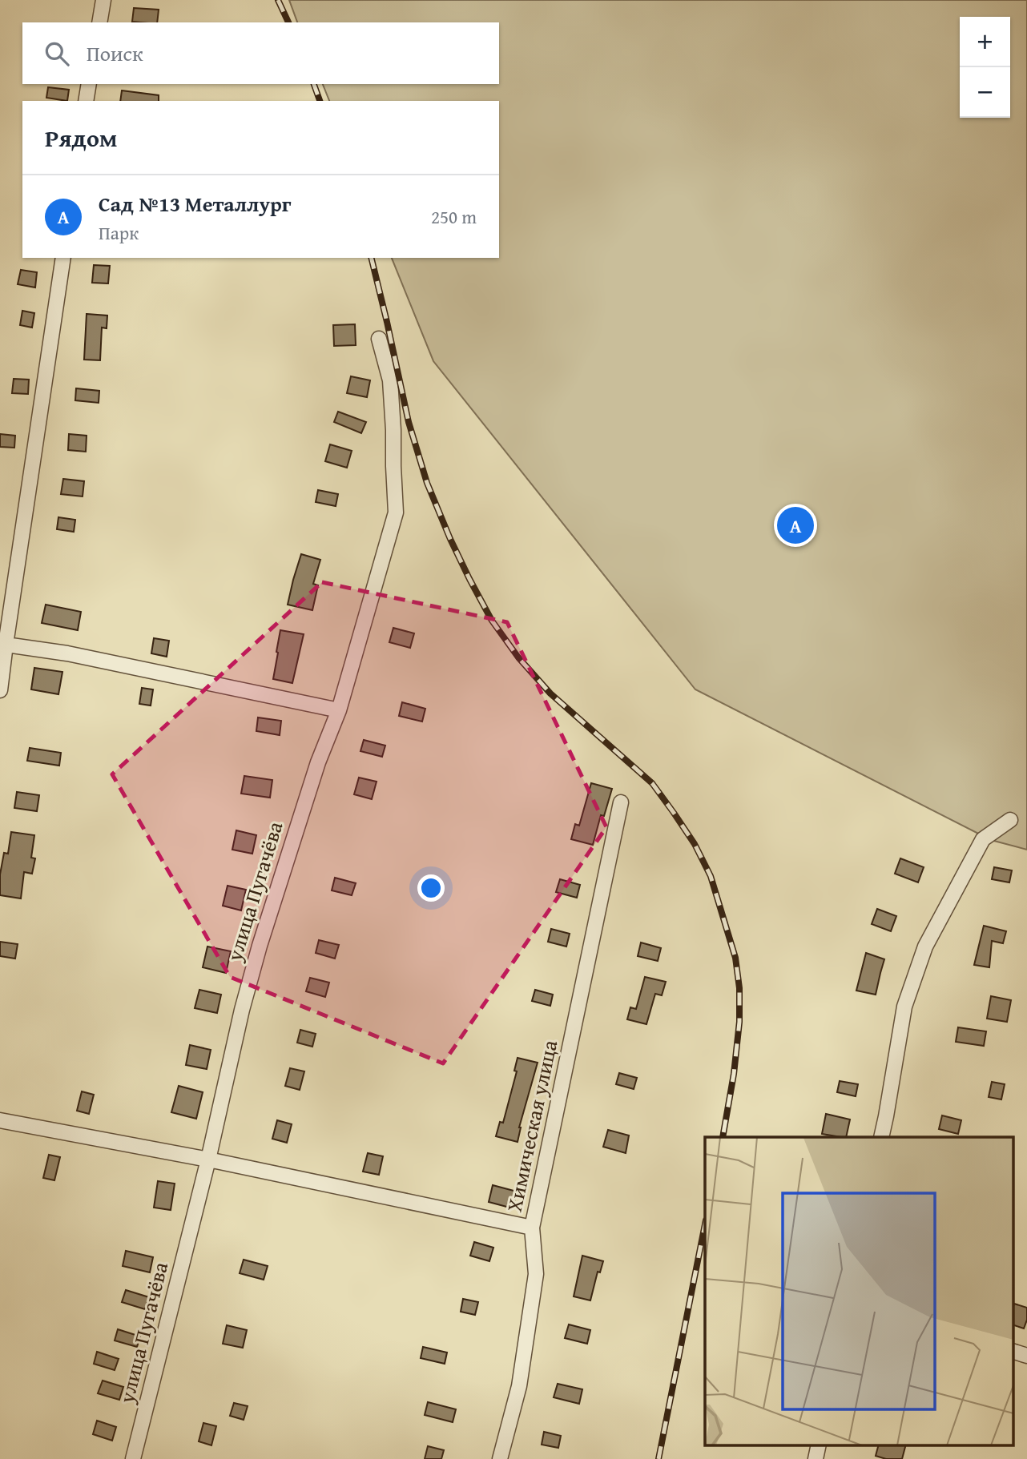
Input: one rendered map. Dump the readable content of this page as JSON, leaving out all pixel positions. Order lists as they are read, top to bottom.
{
  "streets": {
    "street": ["улица Пугачёва", "Химическая улица"]
  },
  "page": {
    "map_buttons": ["+", "−"],
    "search": "Поиск",
    "heading": "Рядом",
    "list": [
      {
        "mark": "A",
        "name": "Сад №13 Металлург",
        "note": "Парк",
        "value": "250 m"
      }
    ],
    "pins": "A"
  }
}
